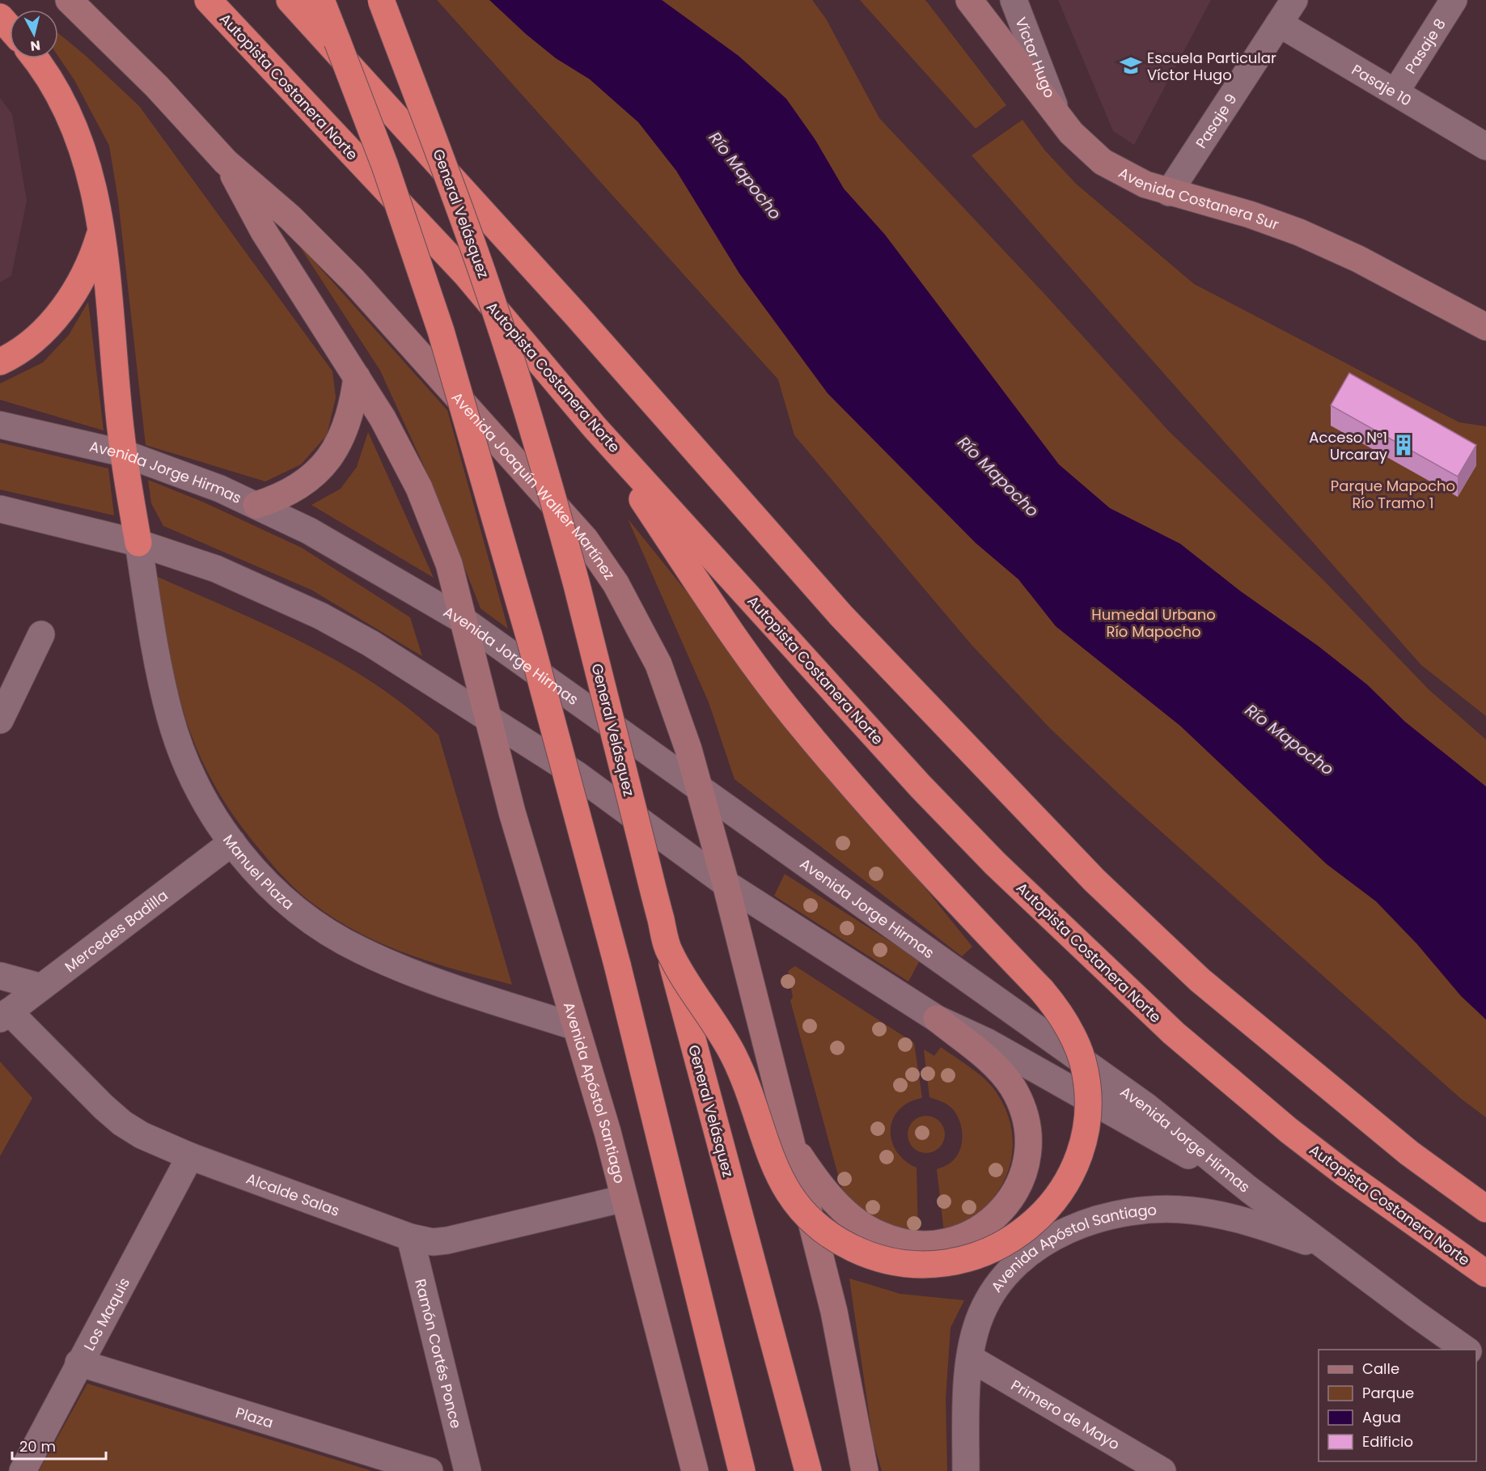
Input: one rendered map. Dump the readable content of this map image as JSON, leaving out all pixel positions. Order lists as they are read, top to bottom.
{
  "streets": {
    "highway": ["Autopista Costanera Norte", "General Velásquez"],
    "main road": ["Avenida Costanera Sur", "Avenida Joaquín Walker Martínez", "Avenida Apóstol Santiago"],
    "street": [
      "Pasaje 8",
      "Víctor Hugo",
      "Pasaje 10",
      "Pasaje 9",
      "Avenida Jorge Hirmas",
      "Manuel Plaza",
      "Mercedes Badilla",
      "Alcalde Salas",
      "Los Maquis",
      "Ramón Cortés Ponce",
      "Primero de Mayo",
      "Plaza"
    ]
  },
  "crossings": [
    ["Pasaje 8", "Pasaje 10"],
    ["Víctor Hugo", "Avenida Costanera Sur"],
    ["Pasaje 10", "Pasaje 9"],
    ["Pasaje 9", "Avenida Costanera Sur"],
    ["Avenida Jorge Hirmas", "Avenida Joaquín Walker Martínez"],
    ["Avenida Jorge Hirmas", "Manuel Plaza"],
    ["Avenida Jorge Hirmas", "Avenida Apóstol Santiago"],
    ["Avenida Joaquín Walker Martínez", "Avenida Apóstol Santiago"],
    ["Manuel Plaza", "Mercedes Badilla"],
    ["Manuel Plaza", "Avenida Apóstol Santiago"],
    ["Mercedes Badilla", "Alcalde Salas"],
    ["Avenida Apóstol Santiago", "Alcalde Salas"],
    ["Avenida Apóstol Santiago", "Primero de Mayo"],
    ["Alcalde Salas", "Los Maquis"],
    ["Alcalde Salas", "Ramón Cortés Ponce"],
    ["Los Maquis", "Plaza"]
  ],
  "water": ["Río Mapocho"],
  "parks": ["Parque Mapocho Río Tramo 1", "Humedal Urbano Río Mapocho"],
  "places": {
    "school or university": ["Escuela Particular Víctor Hugo"],
    "building": ["Acceso N°1 Urcaray"]
  },
  "legend": [
    "Calle",
    "Parque",
    "Agua",
    "Edificio"
  ],
  "scale_bar": "20 m",
  "north": "bottom"
}
